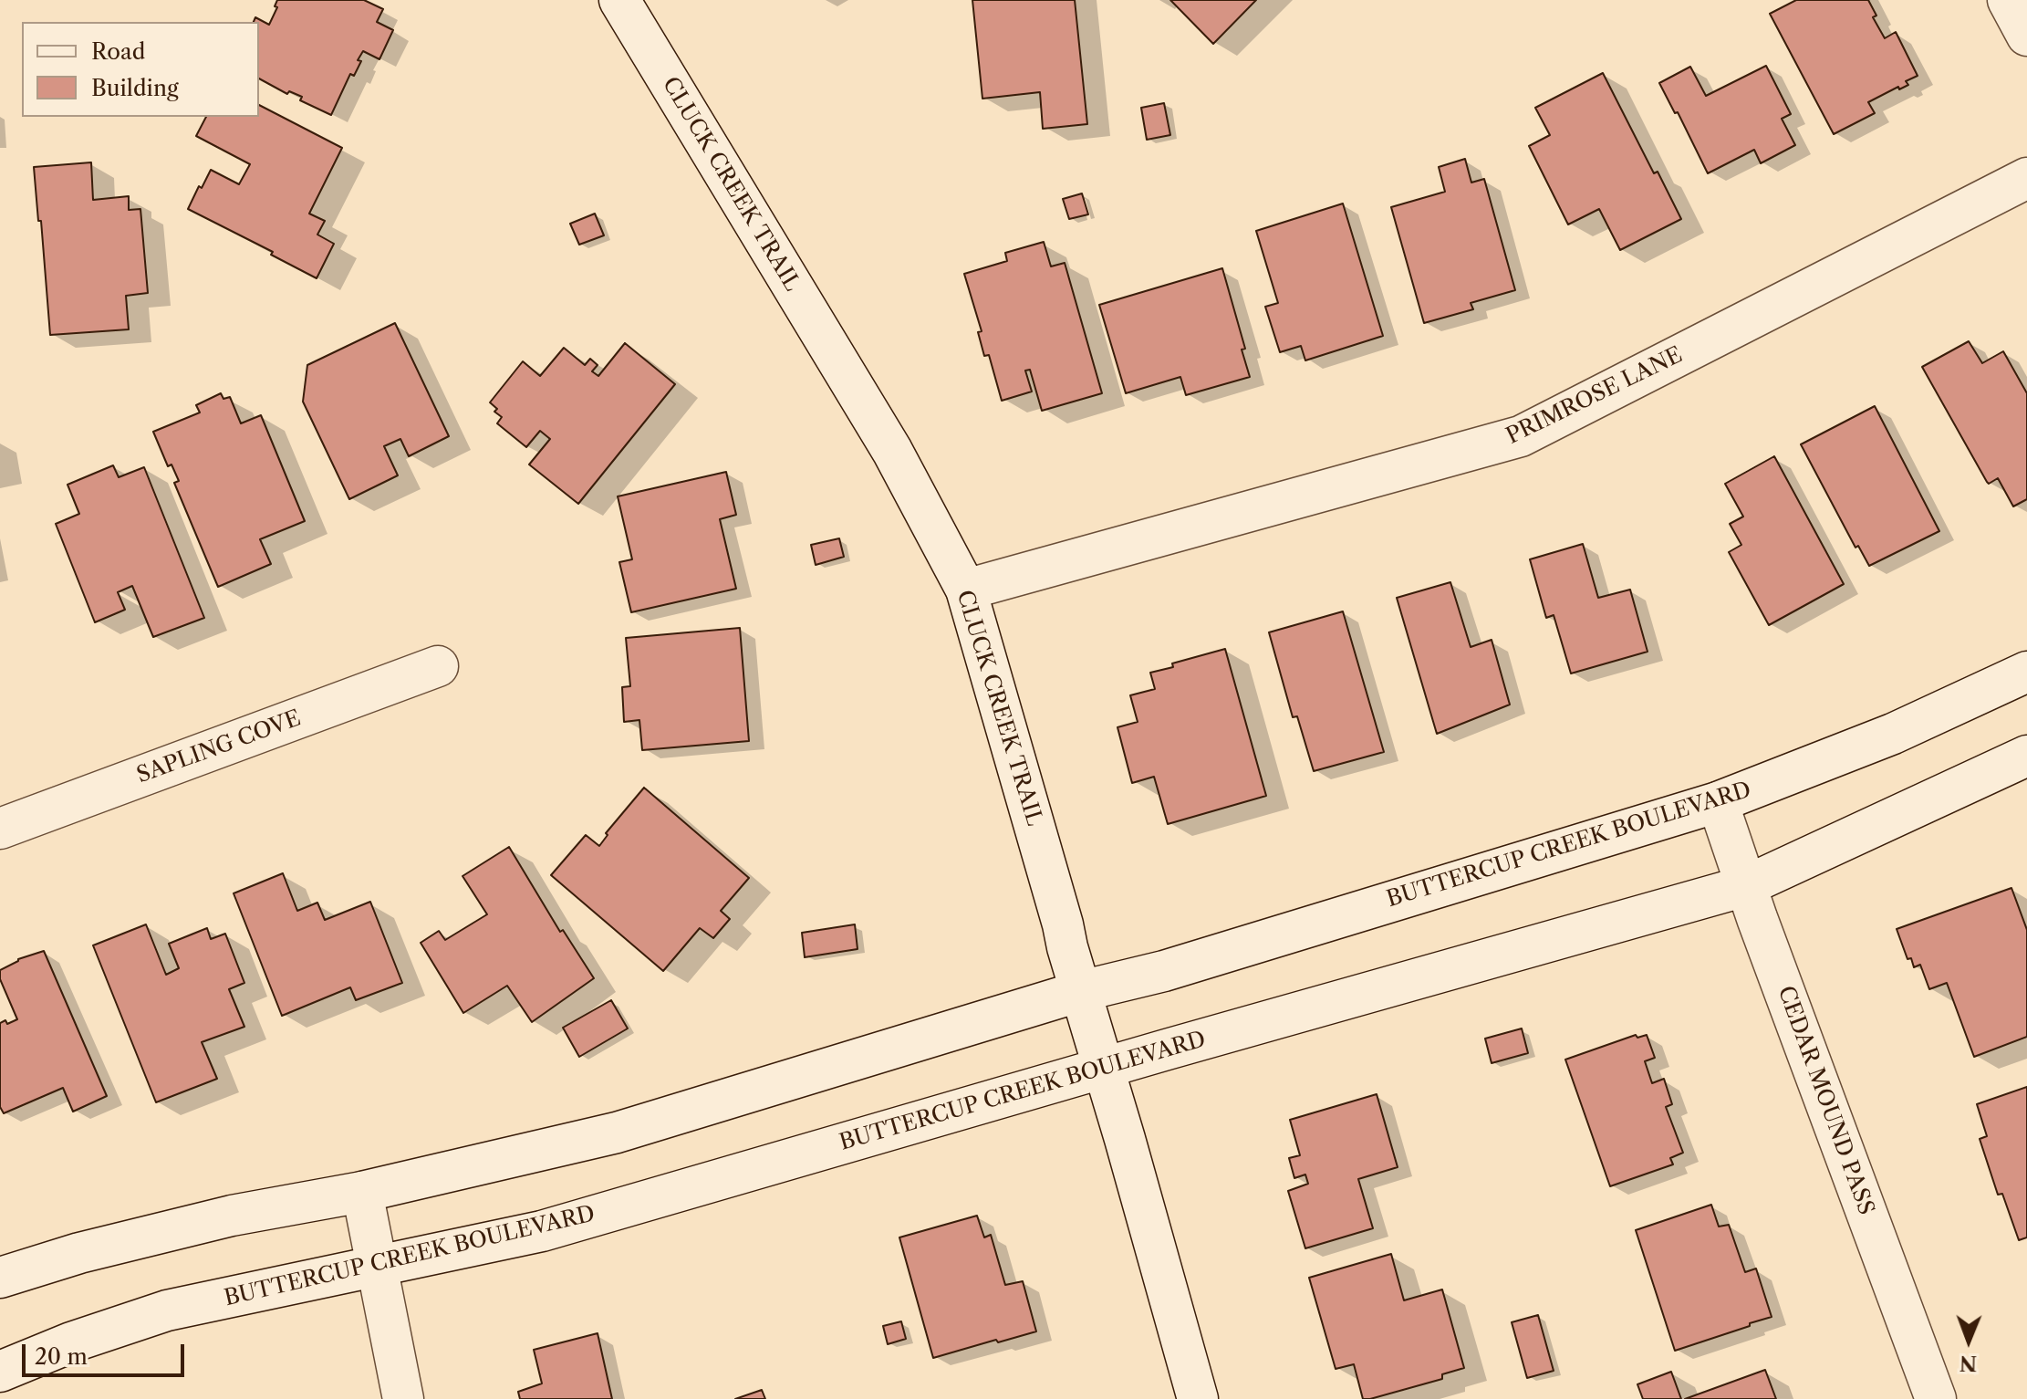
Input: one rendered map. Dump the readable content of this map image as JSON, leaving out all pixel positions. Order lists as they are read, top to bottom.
{
  "streets": {
    "street": [
      "CLUCK CREEK TRAIL",
      "PRIMROSE LANE",
      "SAPLING COVE",
      "BUTTERCUP CREEK BOULEVARD",
      "CEDAR MOUND PASS"
    ]
  },
  "crossings": [
    ["CLUCK CREEK TRAIL", "PRIMROSE LANE"],
    ["CLUCK CREEK TRAIL", "BUTTERCUP CREEK BOULEVARD"],
    ["BUTTERCUP CREEK BOULEVARD", "CEDAR MOUND PASS"]
  ],
  "legend": ["Road", "Building"],
  "scale_bar": "20 m",
  "north": "bottom"
}
